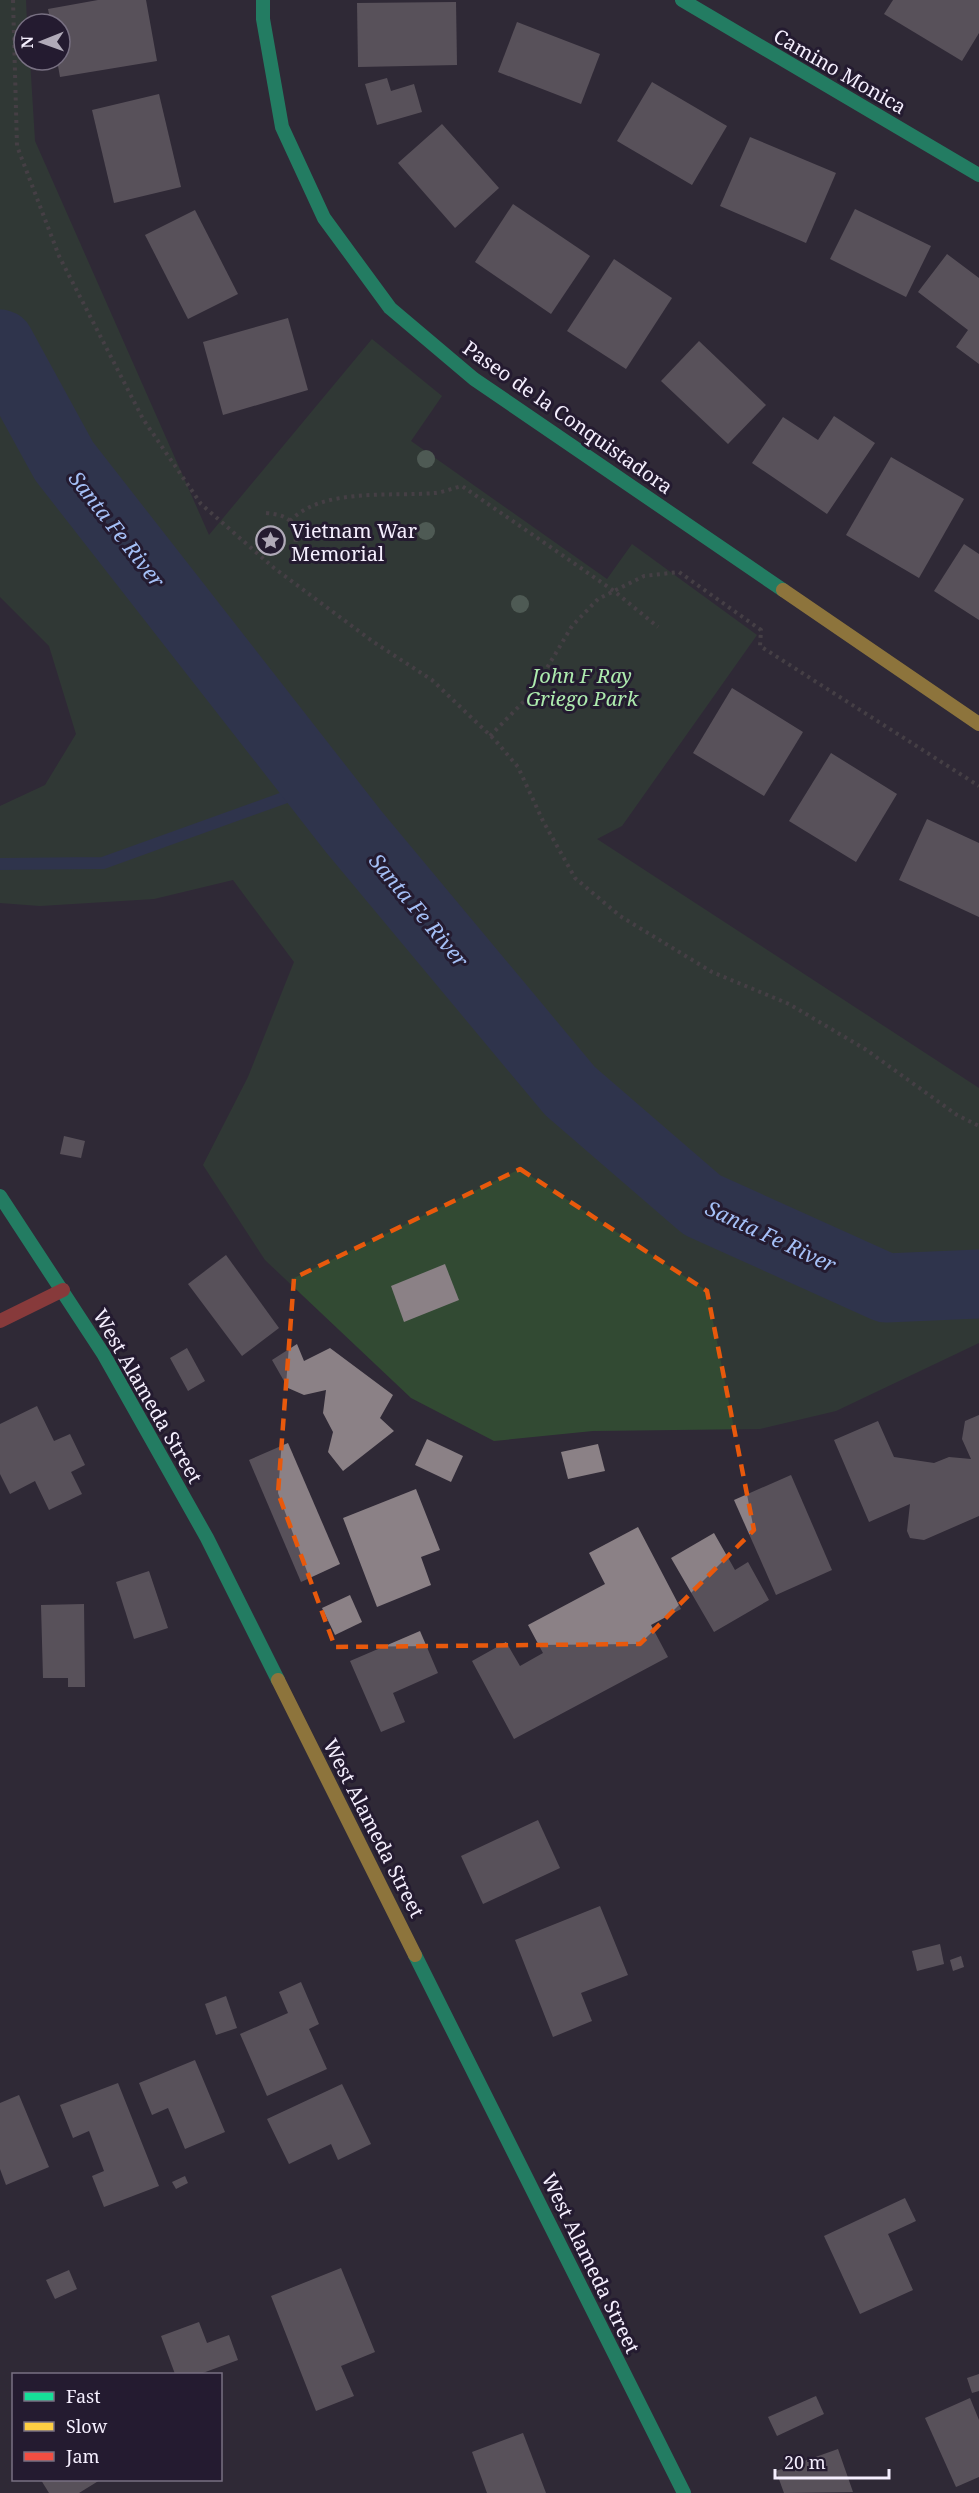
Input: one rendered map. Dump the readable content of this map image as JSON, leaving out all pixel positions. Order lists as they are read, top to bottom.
{
  "streets": {
    "street": ["Camino Monica", "Paseo de la Conquistadora", "West Alameda Street"]
  },
  "water": ["Santa Fe River"],
  "parks": ["John F Ray Griego Park"],
  "places": {
    "place": ["Vietnam War Memorial"]
  },
  "legend": ["Fast", "Slow", "Jam"],
  "scale_bar": "20 m",
  "north": "left"
}
